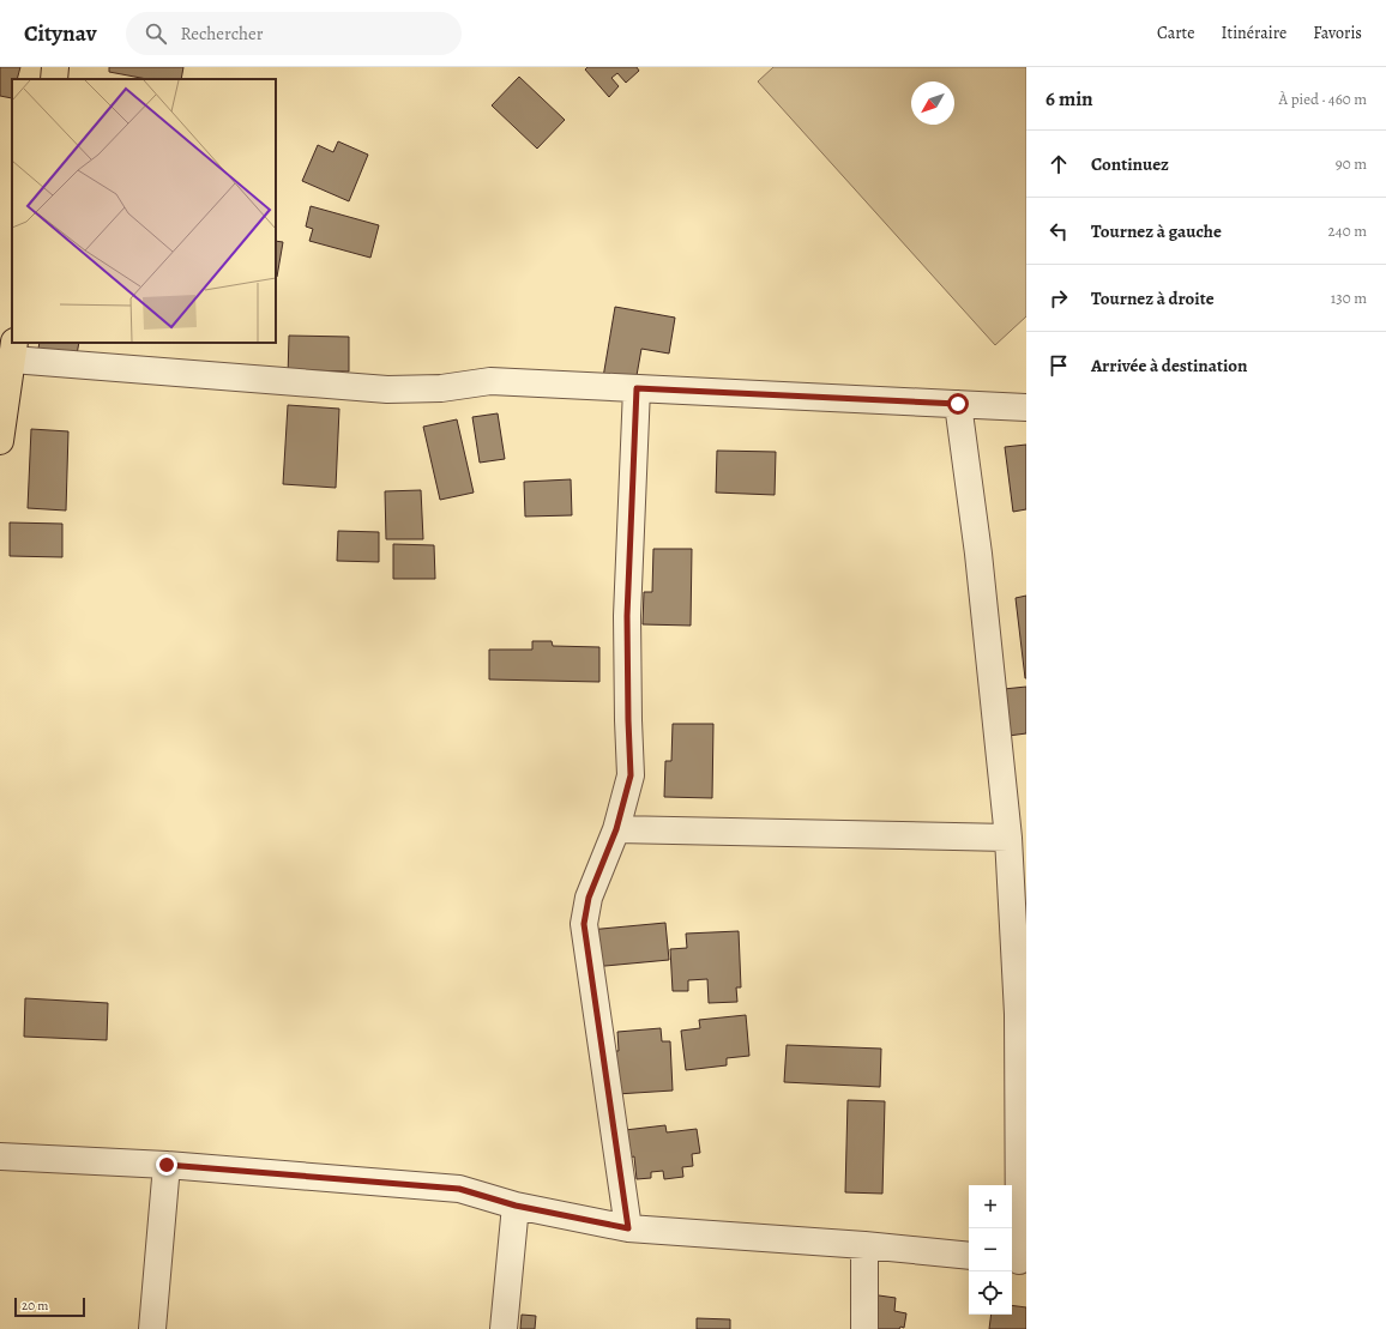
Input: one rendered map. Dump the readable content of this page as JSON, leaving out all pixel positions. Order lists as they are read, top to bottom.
{
  "scale_bar": "20 m",
  "north": "bottom left",
  "page": {
    "header": "Citynav",
    "search": "Rechercher",
    "nav": ["Carte", "Itinéraire", "Favoris"],
    "heading": ["6 min", "À pied · 460 m"],
    "list": [
      ["Continuez", "90 m"],
      ["Tournez à gauche", "240 m"],
      ["Tournez à droite", "130 m"],
      "Arrivée à destination"
    ],
    "map_buttons": ["+", "−"],
    "scale": "20 m"
  }
}
